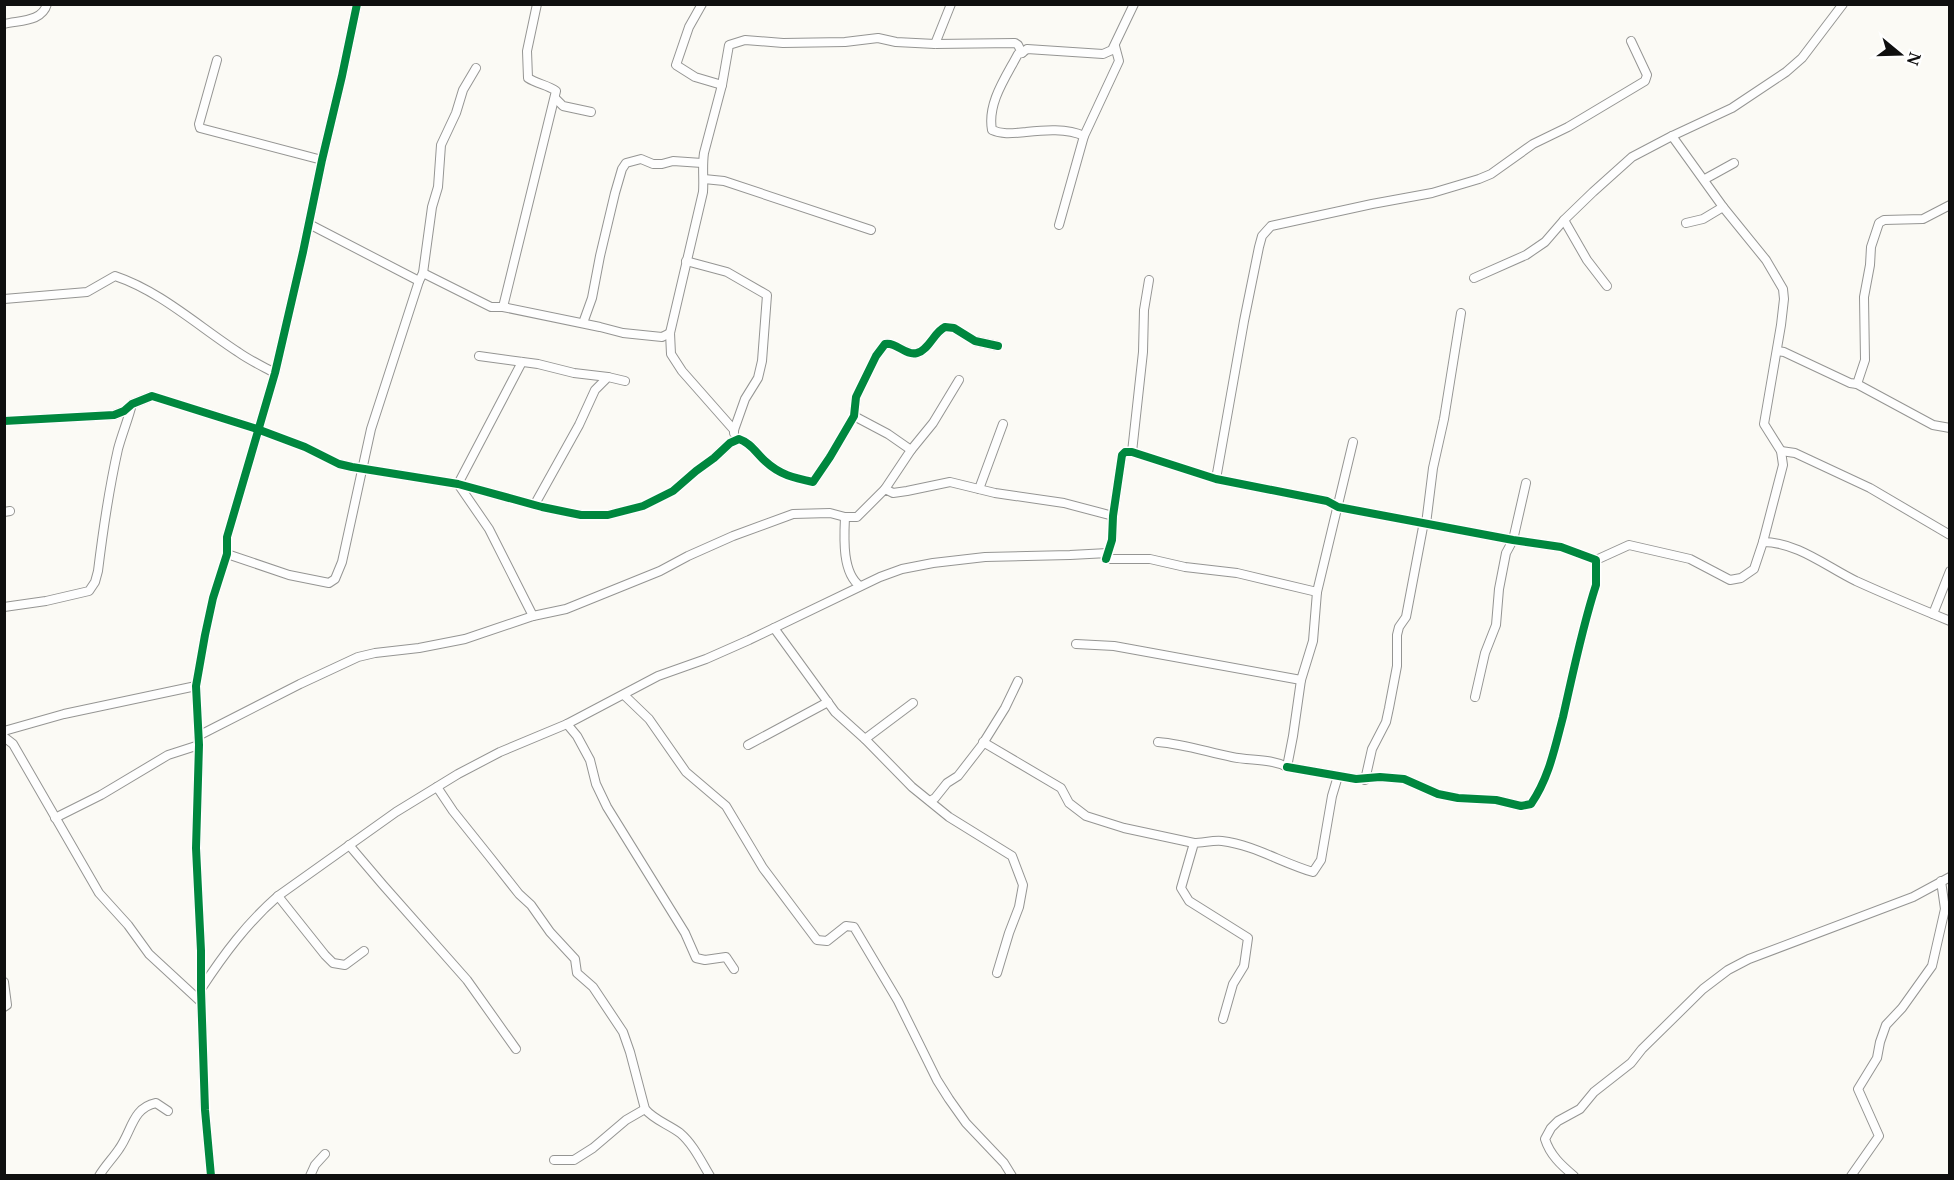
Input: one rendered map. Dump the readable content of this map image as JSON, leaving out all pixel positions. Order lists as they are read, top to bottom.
{
  "north": "right"
}
